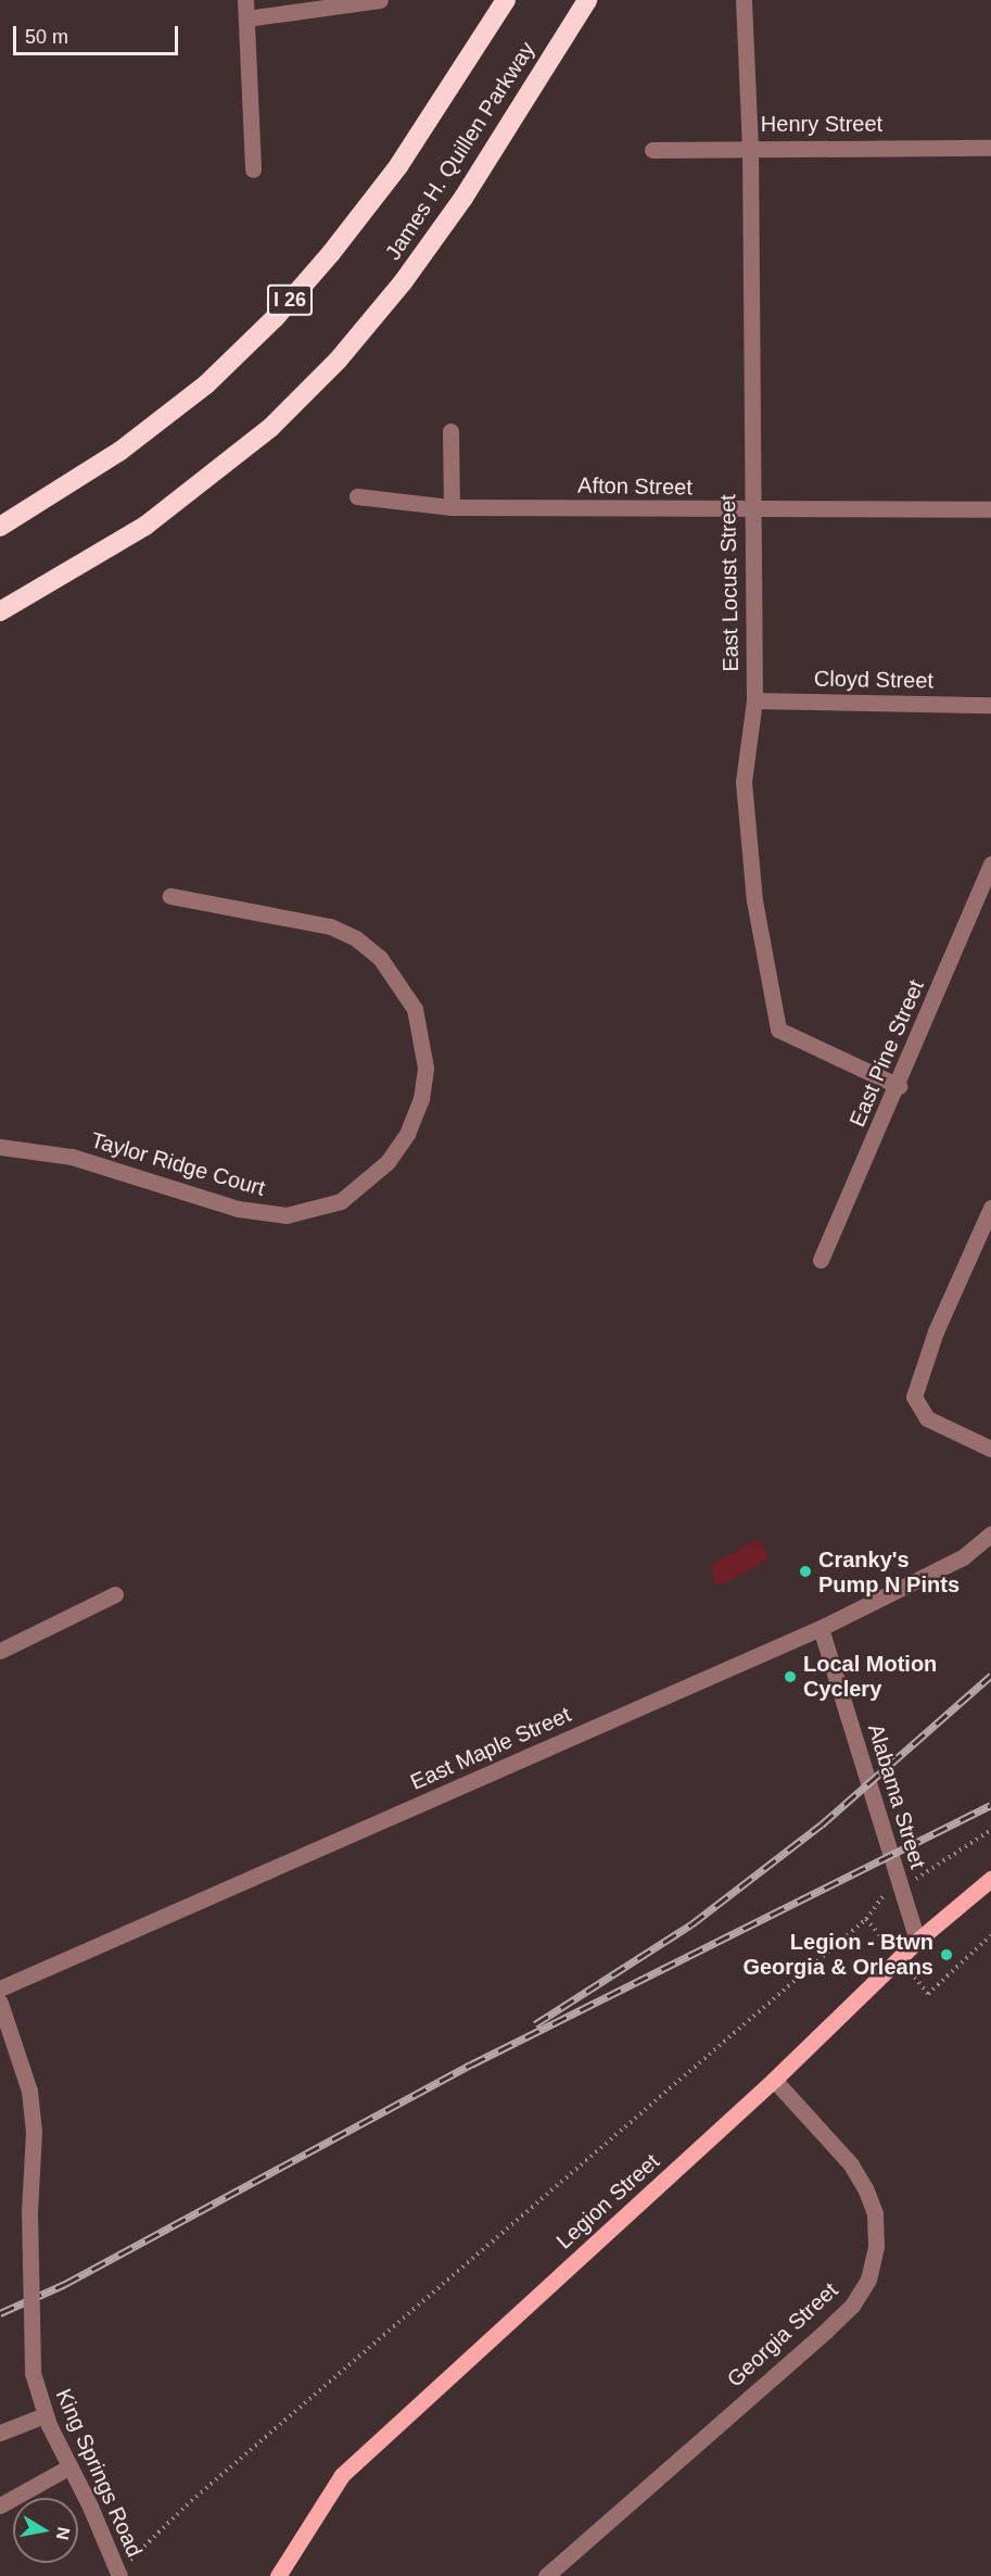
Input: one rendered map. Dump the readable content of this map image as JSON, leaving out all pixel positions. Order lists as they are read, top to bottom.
{
  "streets": {
    "highway": ["James H. Quillen Parkway", "I 26"],
    "main road": ["Legion Street"],
    "street": [
      "Henry Street",
      "Afton Street",
      "East Locust Street",
      "Cloyd Street",
      "East Pine Street",
      "Taylor Ridge Court",
      "East Maple Street",
      "Alabama Street",
      "Georgia Street",
      "King Springs Road"
    ]
  },
  "crossings": [
    ["Henry Street", "East Locust Street"],
    ["Afton Street", "East Locust Street"],
    ["East Locust Street", "Cloyd Street"],
    ["East Locust Street", "East Pine Street"],
    ["East Maple Street", "Alabama Street"],
    ["Alabama Street", "Legion Street"],
    ["Legion Street", "Georgia Street"]
  ],
  "places": ["Cranky's Pump N Pints", "Local Motion Cyclery", "Legion - Btwn Georgia & Orleans"],
  "scale_bar": "50 m",
  "north": "right"
}
